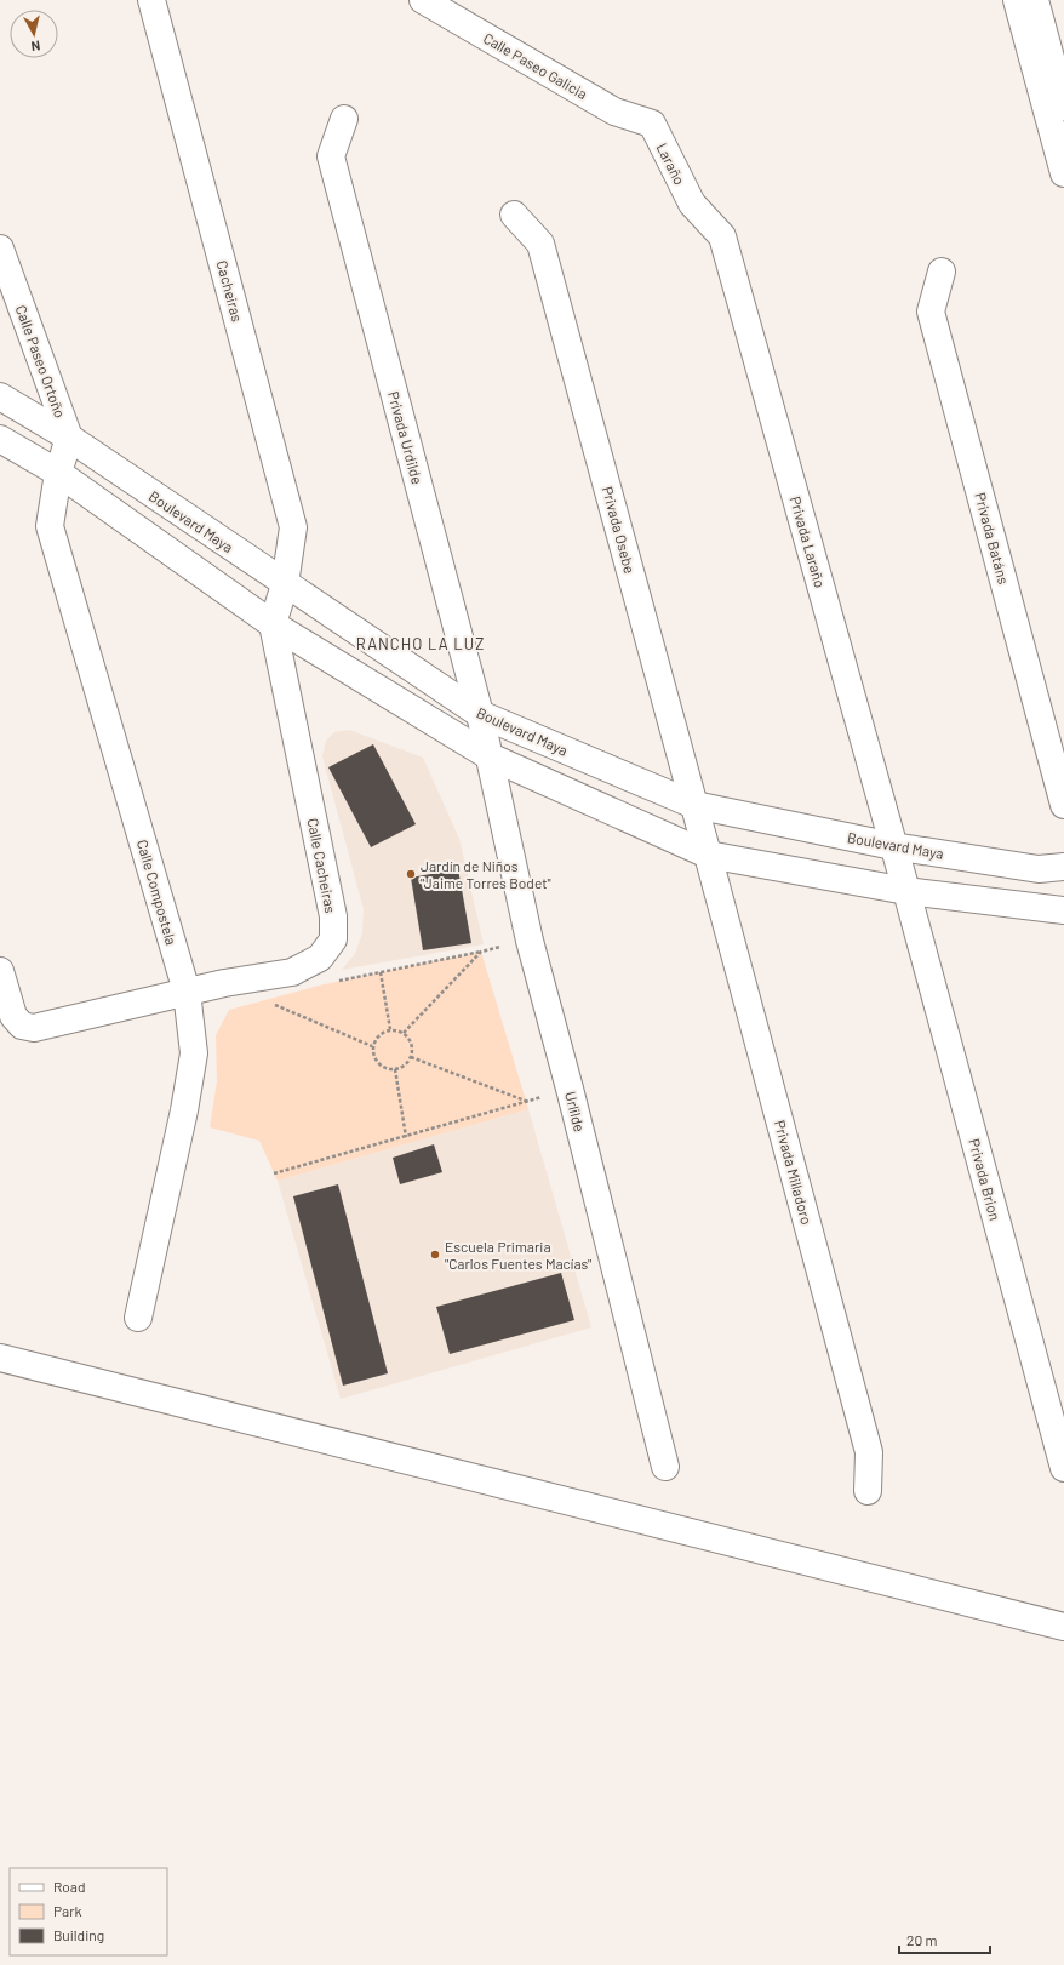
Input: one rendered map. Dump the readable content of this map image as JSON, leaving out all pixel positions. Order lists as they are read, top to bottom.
{
  "streets": {
    "street": [
      "Calle Paseo Galicia",
      "Laraño",
      "Cacheiras",
      "Calle Paseo Ortoño",
      "Privada Urdilde",
      "Boulevard Maya",
      "Privada Osebe",
      "Privada Batáns",
      "Privada Laraño",
      "Calle Cacheiras",
      "Calle Compostela",
      "Urlilde",
      "Privada Milladoro",
      "Privada Brion"
    ]
  },
  "crossings": [
    ["Calle Paseo Galicia", "Laraño"],
    ["Laraño", "Privada Laraño"],
    ["Cacheiras", "Boulevard Maya"],
    ["Cacheiras", "Calle Cacheiras"],
    ["Calle Paseo Ortoño", "Boulevard Maya"],
    ["Privada Urdilde", "Boulevard Maya"],
    ["Privada Urdilde", "Urlilde"],
    ["Boulevard Maya", "Privada Osebe"],
    ["Boulevard Maya", "Privada Laraño"],
    ["Boulevard Maya", "Calle Cacheiras"],
    ["Privada Osebe", "Privada Milladoro"],
    ["Privada Laraño", "Privada Brion"],
    ["Calle Cacheiras", "Calle Compostela"]
  ],
  "districts": ["RANCHO LA LUZ"],
  "places": ["Jardín de Niños \"Jaime Torres Bodet\"", "Escuela Primaria \"Carlos Fuentes Macías\""],
  "legend": ["Road", "Park", "Building"],
  "scale_bar": "20 m",
  "north": "bottom"
}
